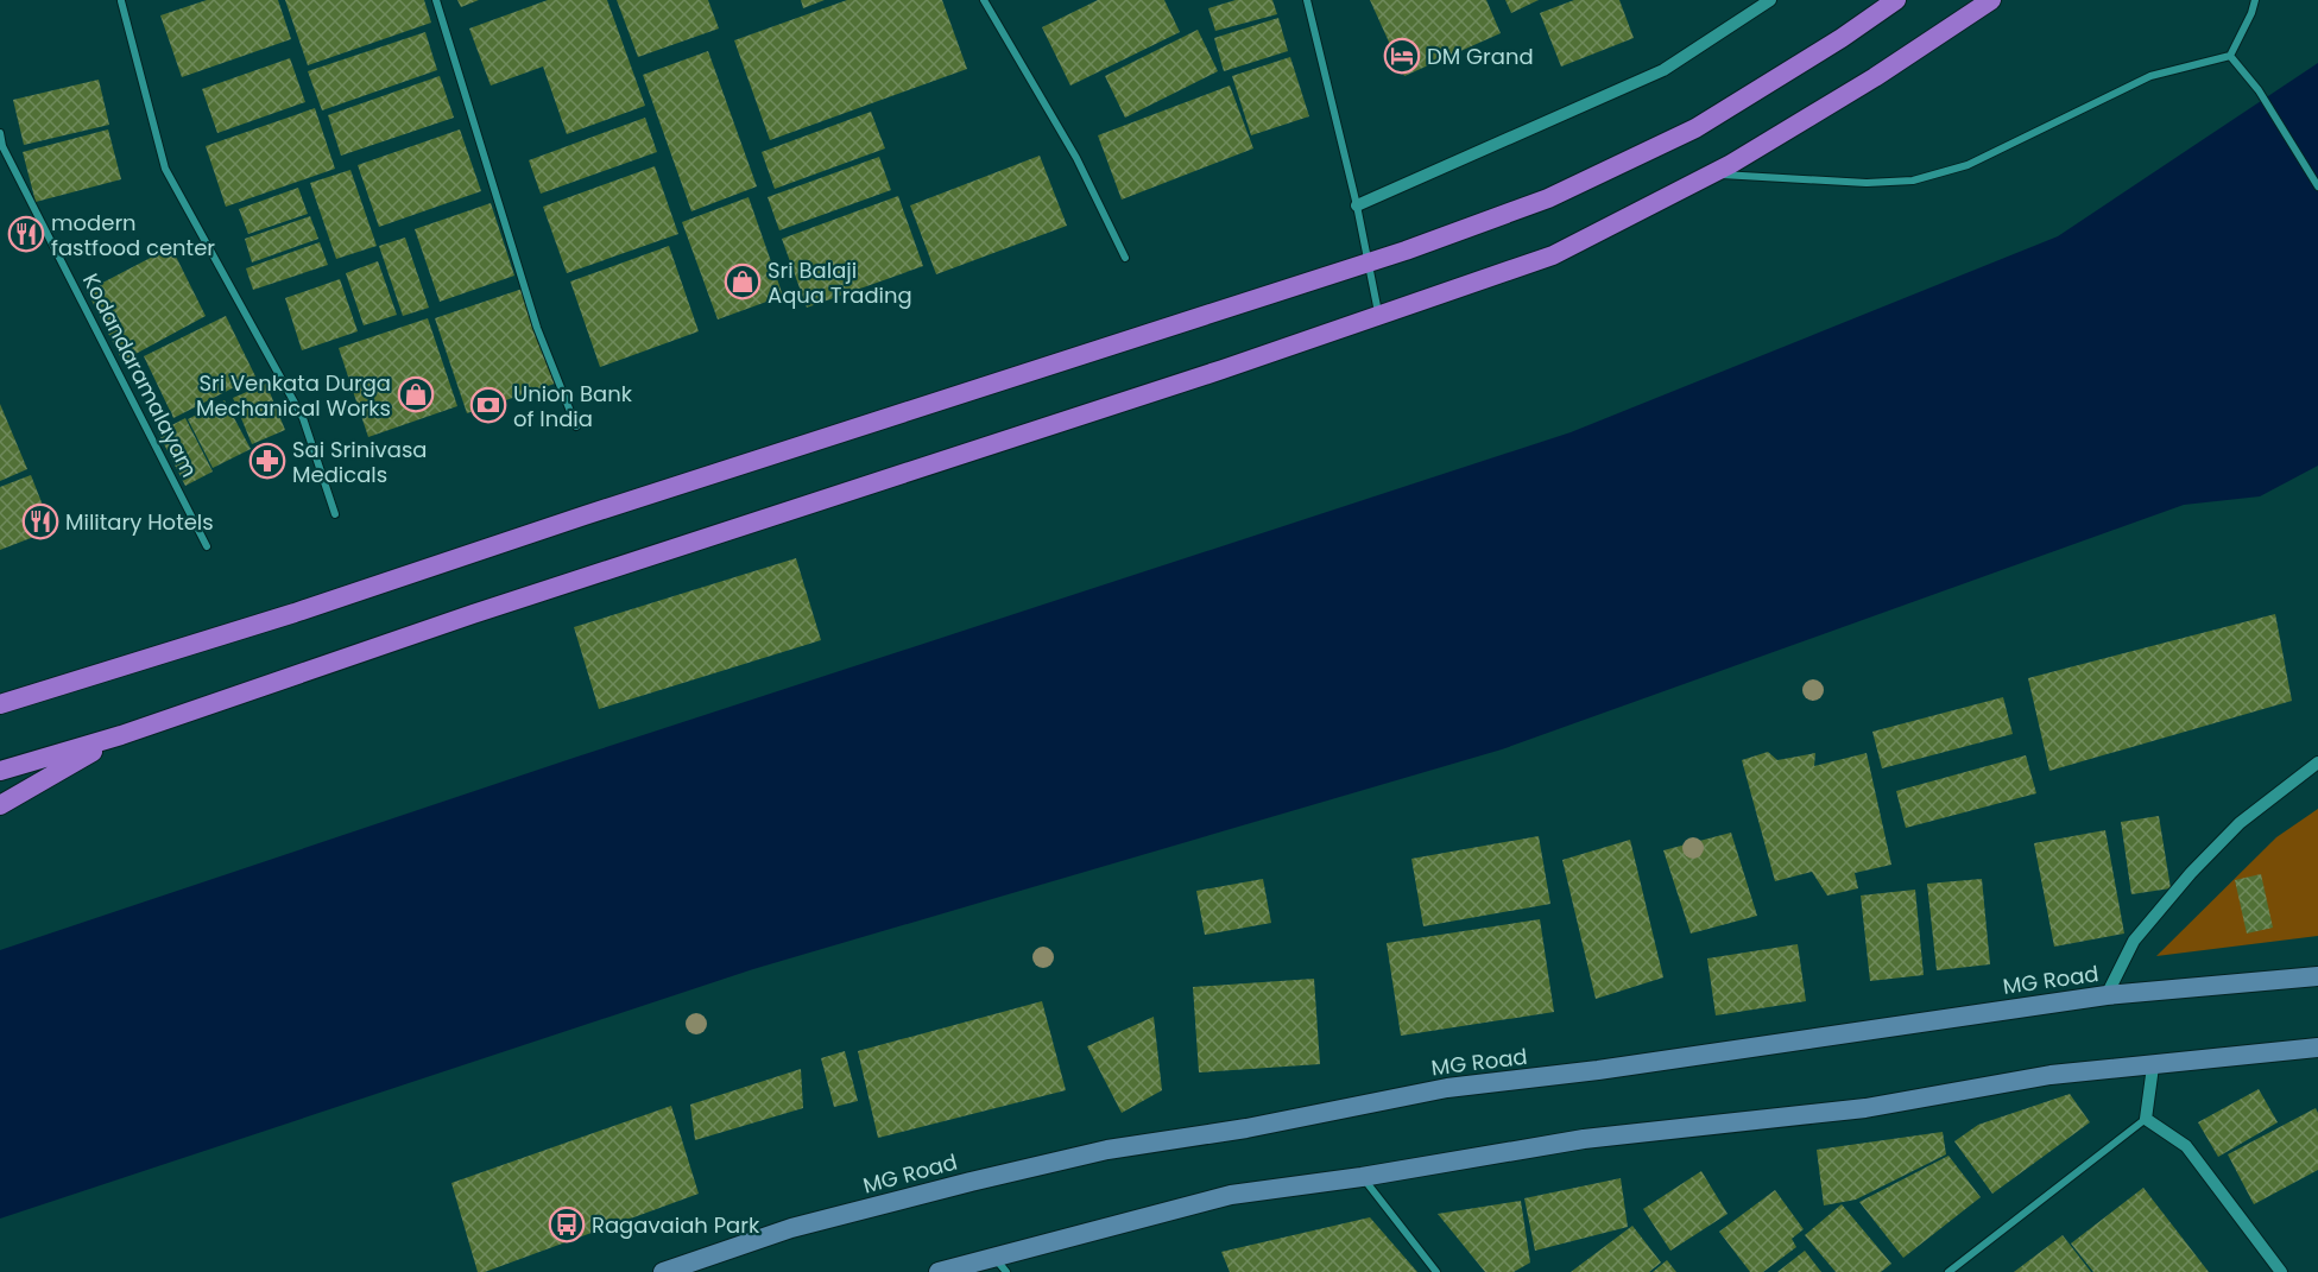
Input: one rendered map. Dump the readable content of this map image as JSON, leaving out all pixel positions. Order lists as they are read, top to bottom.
{
  "streets": {
    "main road": ["MG Road"],
    "street": ["Kodandaramalayam"]
  },
  "places": {
    "hotel": ["DM Grand"],
    "restaurant": ["modern fastfood center", "Military Hotels"],
    "shop": ["Sri Balaji Aqua Trading", "Sri Venkata Durga Mechanical Works"],
    "bank": ["Union Bank of India"],
    "pharmacy": ["Sai Srinivasa Medicals"],
    "bus stop": ["Ragavaiah Park"]
  }
}
